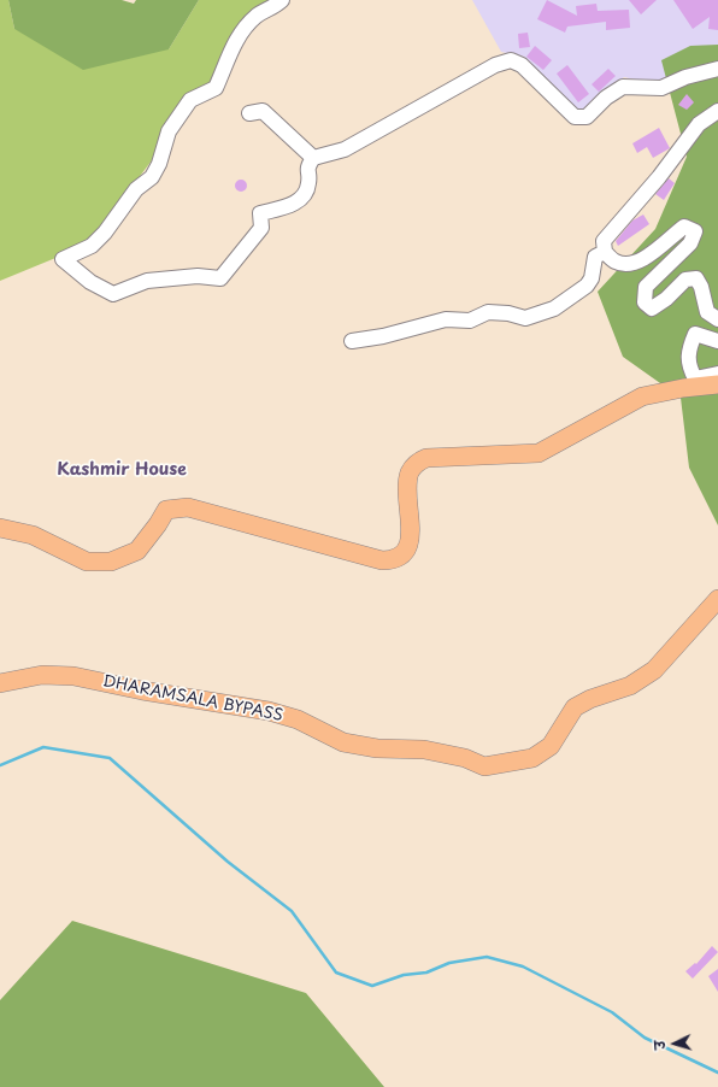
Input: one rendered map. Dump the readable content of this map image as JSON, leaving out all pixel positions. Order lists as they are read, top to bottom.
{
  "streets": {
    "main road": ["DHARAMSALA BYPASS"]
  },
  "districts": ["Kashmir House"],
  "north": "left"
}
